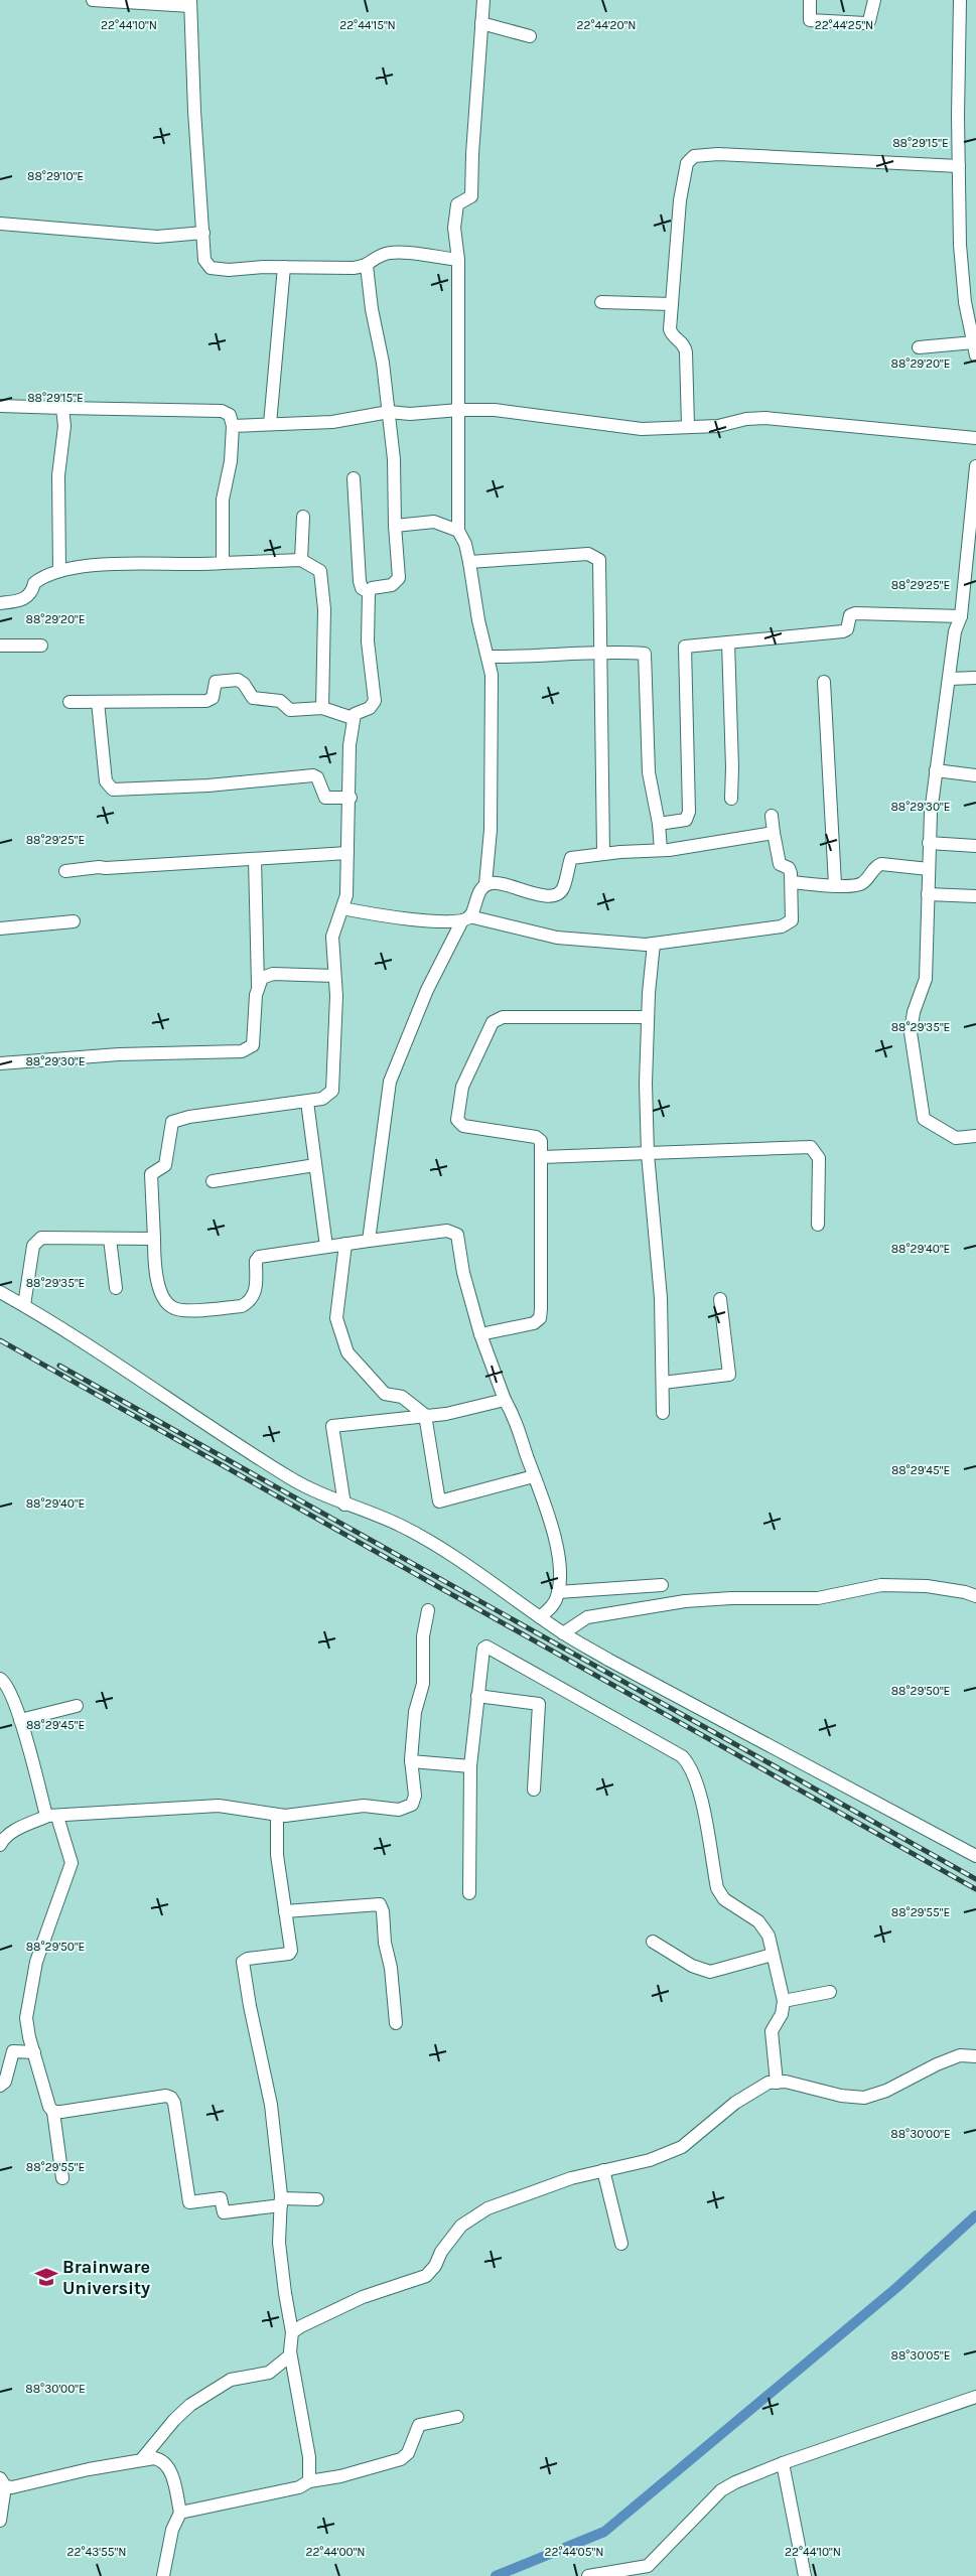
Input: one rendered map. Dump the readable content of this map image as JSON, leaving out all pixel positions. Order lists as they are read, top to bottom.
{
  "places": {
    "school or university": ["Brainware University"]
  },
  "coordinates": [
    "22°44'10\"N",
    "22°44'15\"N",
    "22°44'20\"N",
    "22°44'25\"N",
    "88°29'15\"E",
    "88°29'10\"E",
    "88°29'20\"E",
    "88°29'25\"E",
    "88°29'30\"E",
    "88°29'35\"E",
    "88°29'40\"E",
    "88°29'45\"E",
    "88°29'50\"E",
    "88°29'55\"E",
    "88°30'00\"E",
    "88°30'05\"E",
    "22°43'55\"N",
    "22°44'00\"N",
    "22°44'05\"N"
  ]
}
